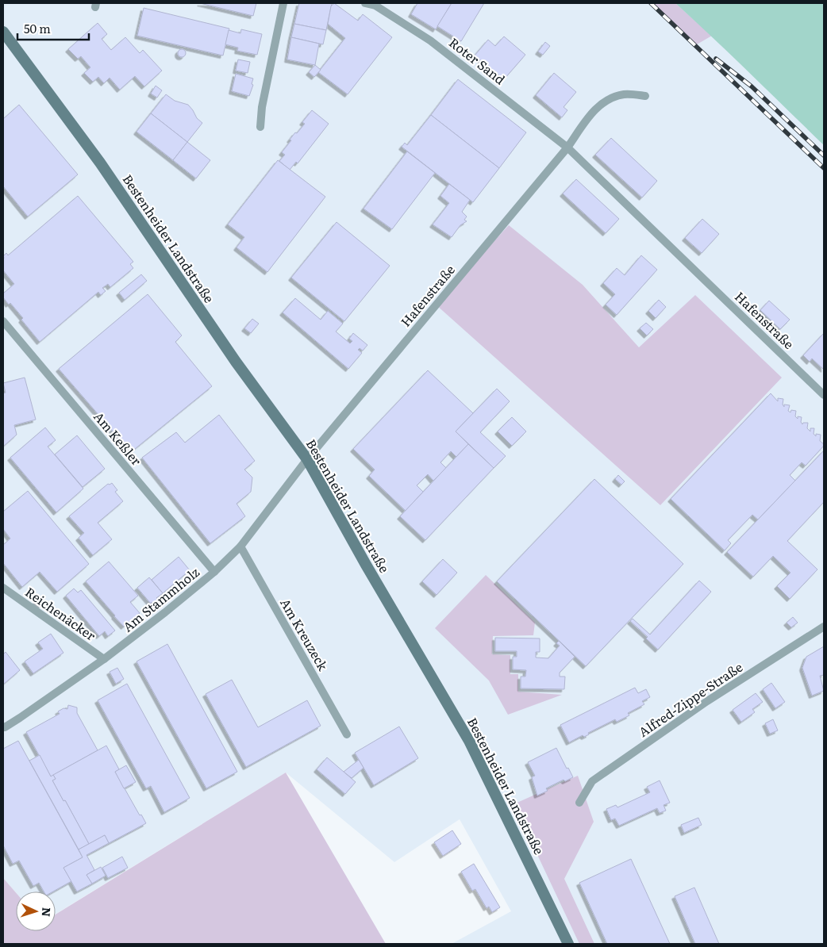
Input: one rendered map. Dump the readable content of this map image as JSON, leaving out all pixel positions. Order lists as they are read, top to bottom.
{
  "streets": {
    "main road": ["Bestenheider Landstraße"],
    "street": [
      "Roter Sand",
      "Hafenstraße",
      "Am Keßler",
      "Am Stammholz",
      "Reichenäcker",
      "Am Kreuzeck",
      "Alfred-Zippe-Straße"
    ]
  },
  "crossings": [
    ["Roter Sand", "Hafenstraße"],
    ["Bestenheider Landstraße", "Hafenstraße"],
    ["Bestenheider Landstraße", "Am Stammholz"],
    ["Hafenstraße", "Am Stammholz"],
    ["Am Keßler", "Am Stammholz"],
    ["Am Stammholz", "Reichenäcker"],
    ["Am Stammholz", "Am Kreuzeck"]
  ],
  "scale_bar": "50 m",
  "north": "right"
}
